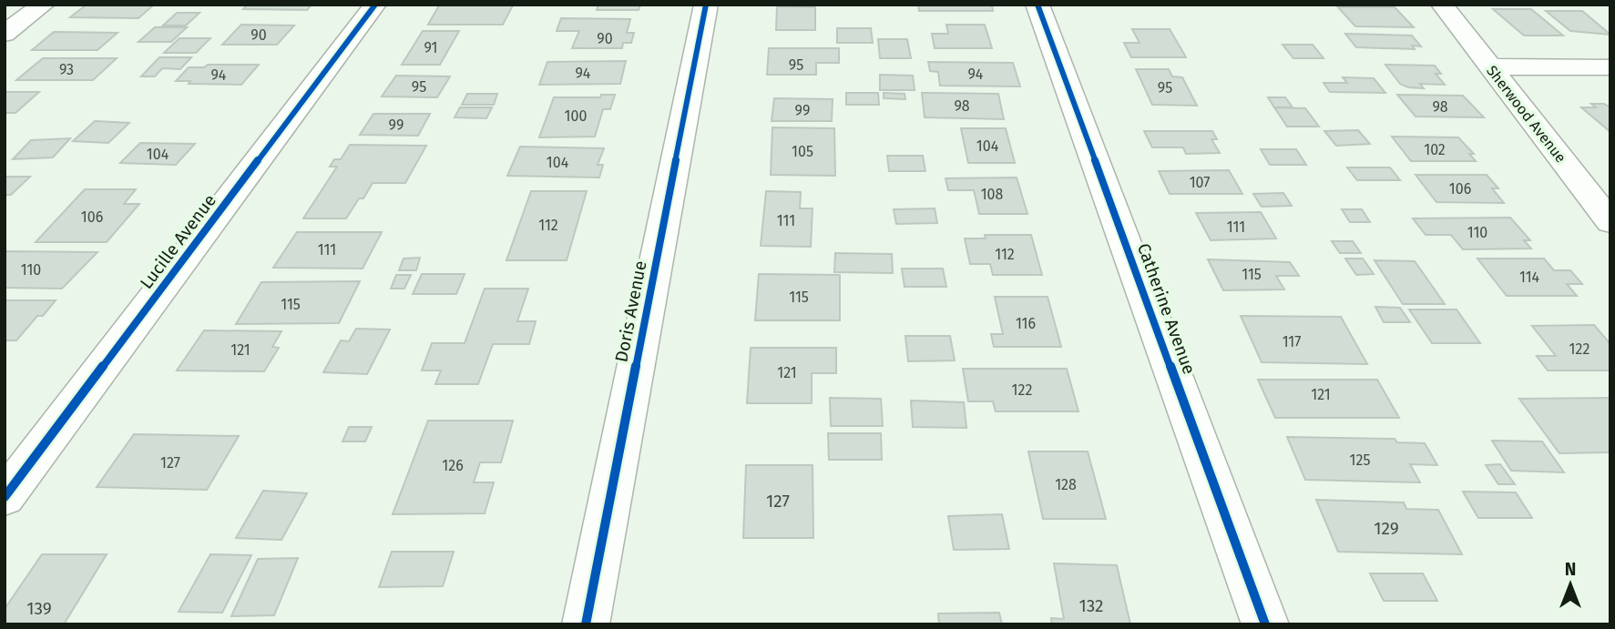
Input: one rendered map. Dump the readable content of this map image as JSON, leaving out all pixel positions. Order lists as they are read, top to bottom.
{
  "streets": {
    "street": [
      "Sherwood Avenue",
      "Lucille Avenue",
      "Catherine Avenue",
      "Doris Avenue"
    ]
  },
  "house_numbers": [
    "90",
    "90",
    "91",
    "95",
    "93",
    "94",
    "94",
    "94",
    "95",
    "95",
    "98",
    "98",
    "99",
    "100",
    "99",
    "104",
    "102",
    "105",
    "104",
    "104",
    "107",
    "106",
    "108",
    "106",
    "111",
    "112",
    "111",
    "110",
    "111",
    "112",
    "110",
    "115",
    "114",
    "115",
    "115",
    "116",
    "117",
    "122",
    "121",
    "121",
    "122",
    "121",
    "125",
    "127",
    "126",
    "128",
    "127",
    "129",
    "132",
    "139"
  ],
  "north": "top"
}
